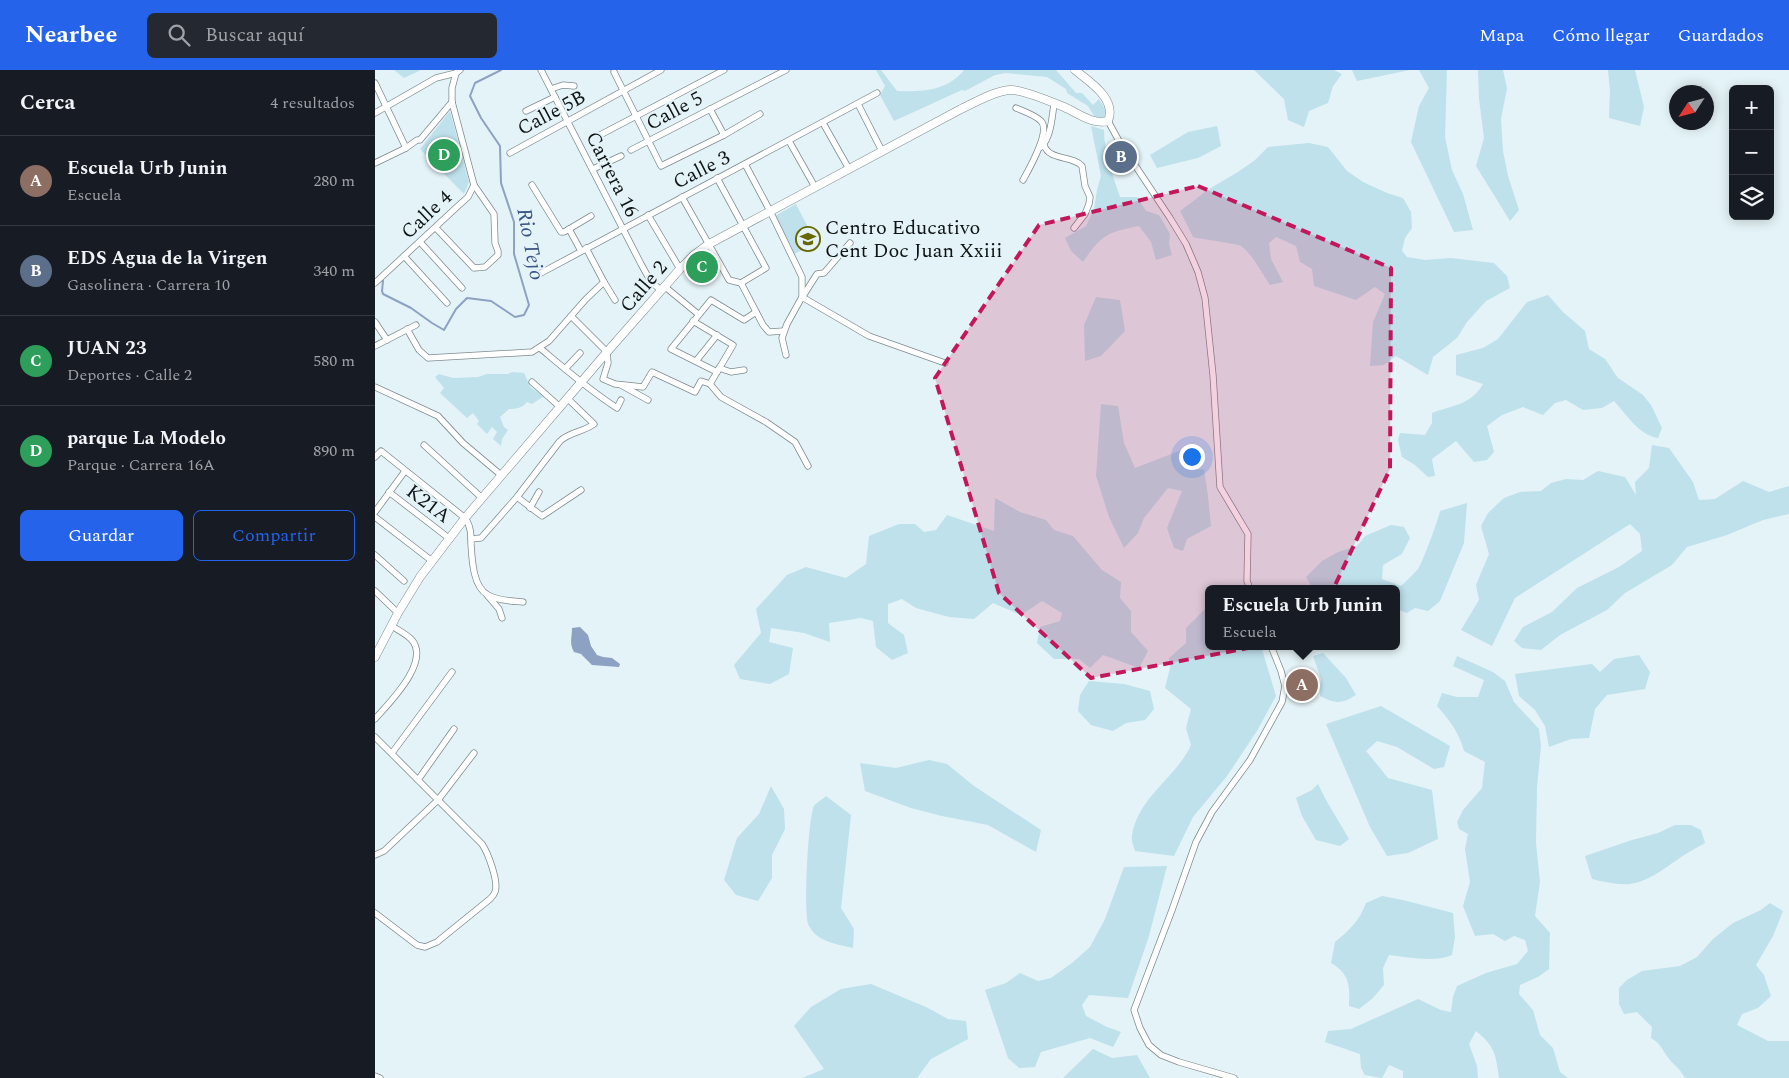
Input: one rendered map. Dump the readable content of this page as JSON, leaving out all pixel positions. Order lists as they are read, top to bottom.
{
  "streets": {
    "street": [
      "Calle 5",
      "Calle 5B",
      "Calle 3",
      "Carrera 16",
      "Calle 4",
      "Calle 2",
      "K21A"
    ]
  },
  "crossings": [
    ["Calle 5B", "Carrera 16"],
    ["Calle 3", "Carrera 16"],
    ["Carrera 16", "Calle 2"],
    ["Calle 2", "K21A"]
  ],
  "water": ["Rio Tejo"],
  "places": {
    "school or university": ["Centro Educativo Cent Doc Juan Xxiii"]
  },
  "north": "bottom left",
  "page": {
    "header": "Nearbee",
    "search": "Buscar aquí",
    "nav": ["Mapa", "Cómo llegar", "Guardados"],
    "heading": ["Cerca", "4 resultados"],
    "map_buttons": ["+", "−"],
    "list": [
      {
        "mark": "A",
        "name": "Escuela Urb Junin",
        "note": "Escuela",
        "value": "280 m"
      },
      {
        "mark": "B",
        "name": "EDS Agua de la Virgen",
        "note": "Gasolinera · Carrera 10",
        "value": "340 m"
      },
      {
        "mark": "C",
        "name": "JUAN 23",
        "note": "Deportes · Calle 2",
        "value": "580 m"
      },
      {
        "mark": "D",
        "name": "parque La Modelo",
        "note": "Parque · Carrera 16A",
        "value": "890 m"
      }
    ],
    "pins": [
      "D",
      "B",
      "C",
      "A"
    ],
    "buttons": ["Guardar", "Compartir"],
    "popup": ["Escuela Urb Junin", "Escuela"]
  }
}
